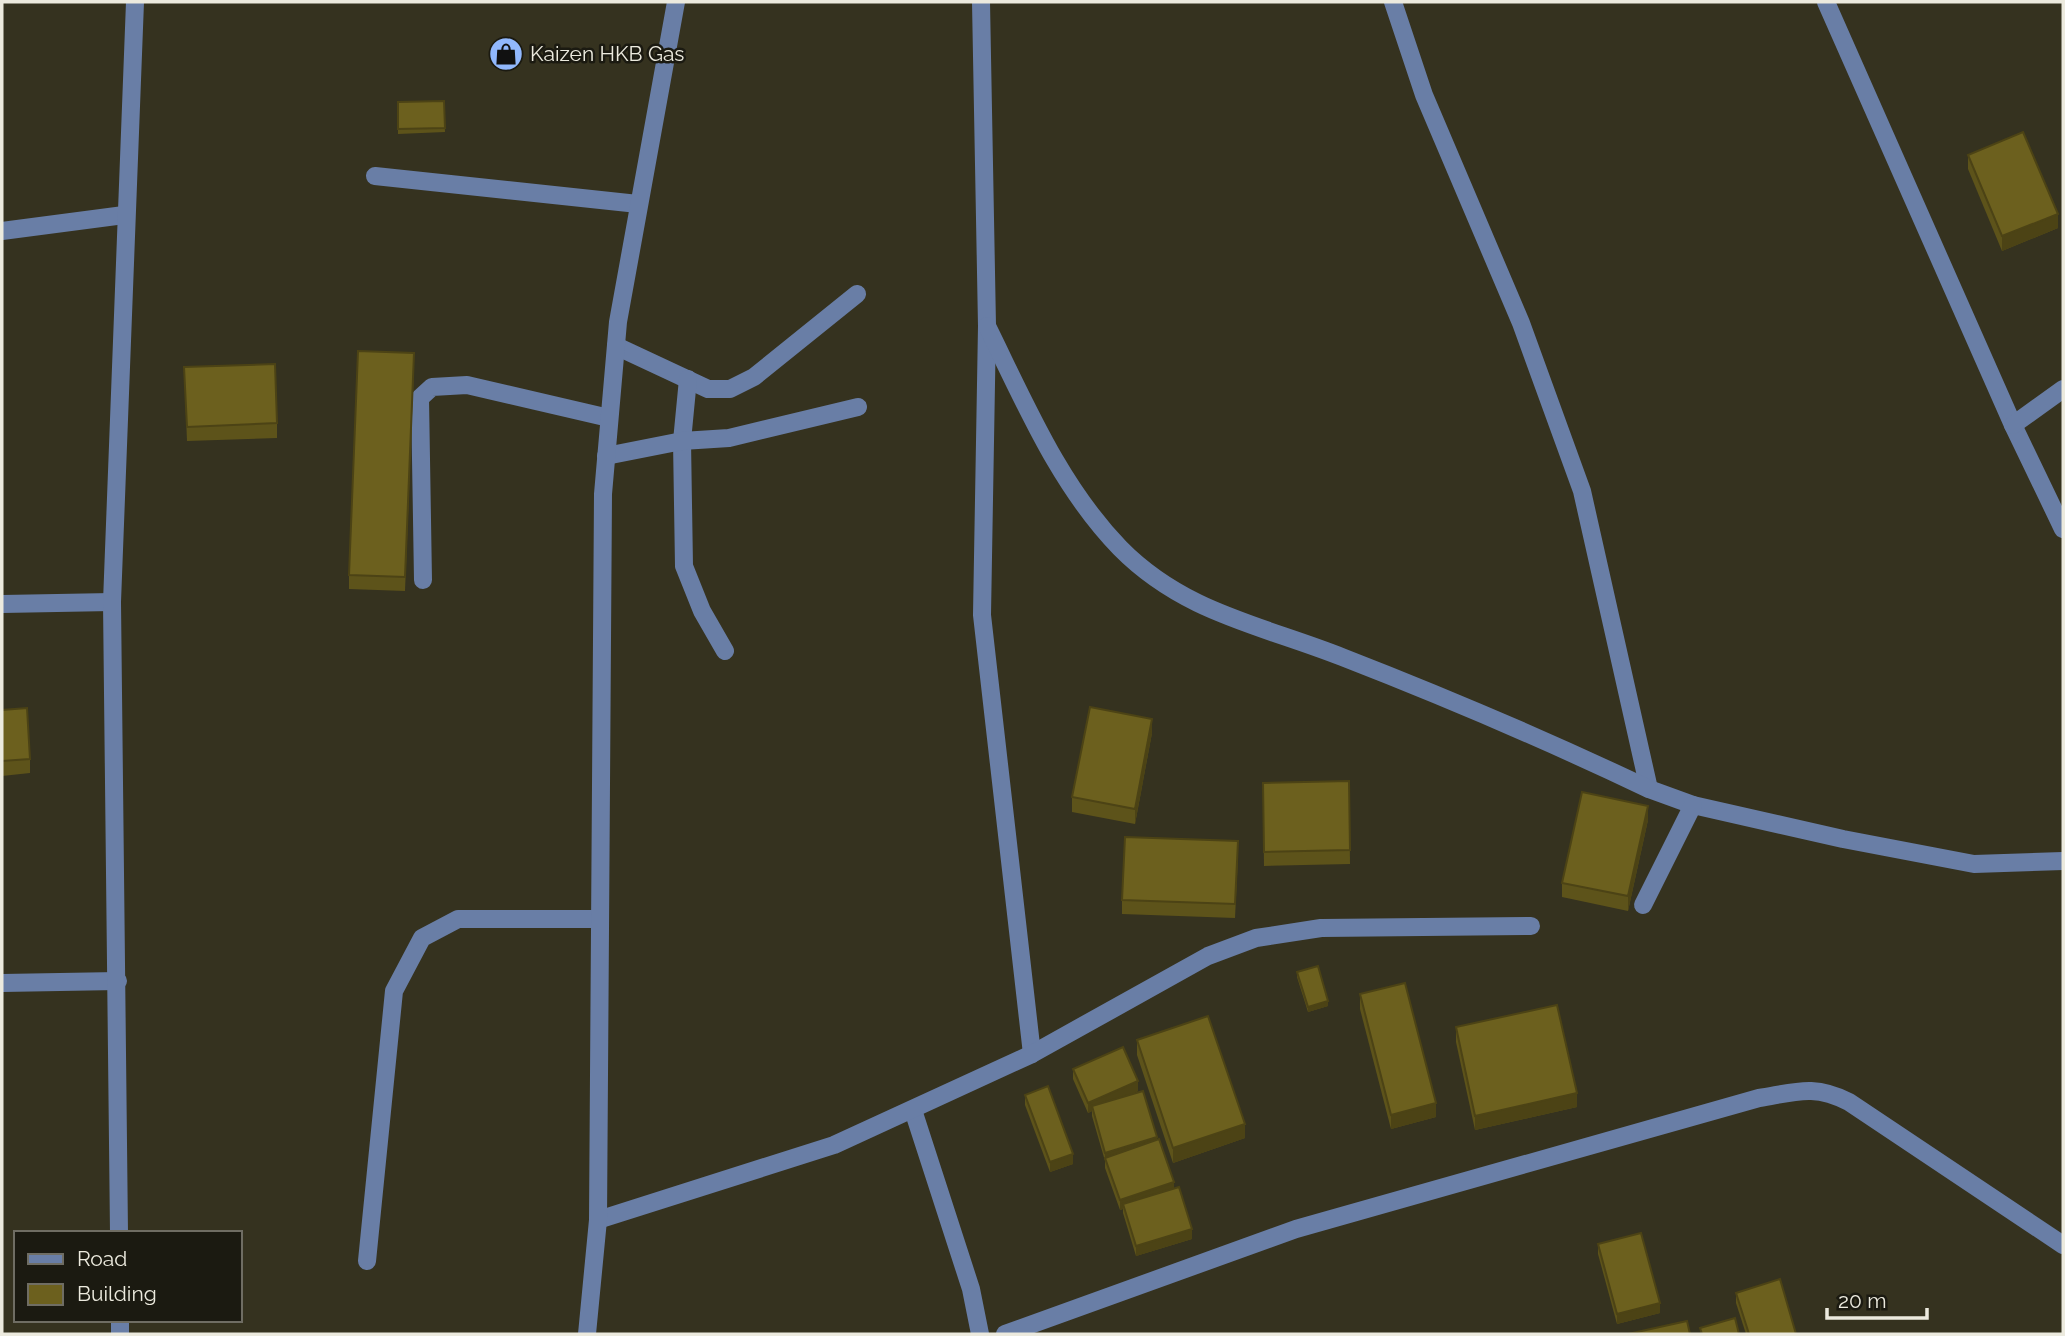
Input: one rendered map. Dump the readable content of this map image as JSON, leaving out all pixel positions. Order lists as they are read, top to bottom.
{
  "places": {
    "shop": ["Kaizen HKB Gas"]
  },
  "legend": ["Road", "Building"],
  "scale_bar": "20 m"
}
